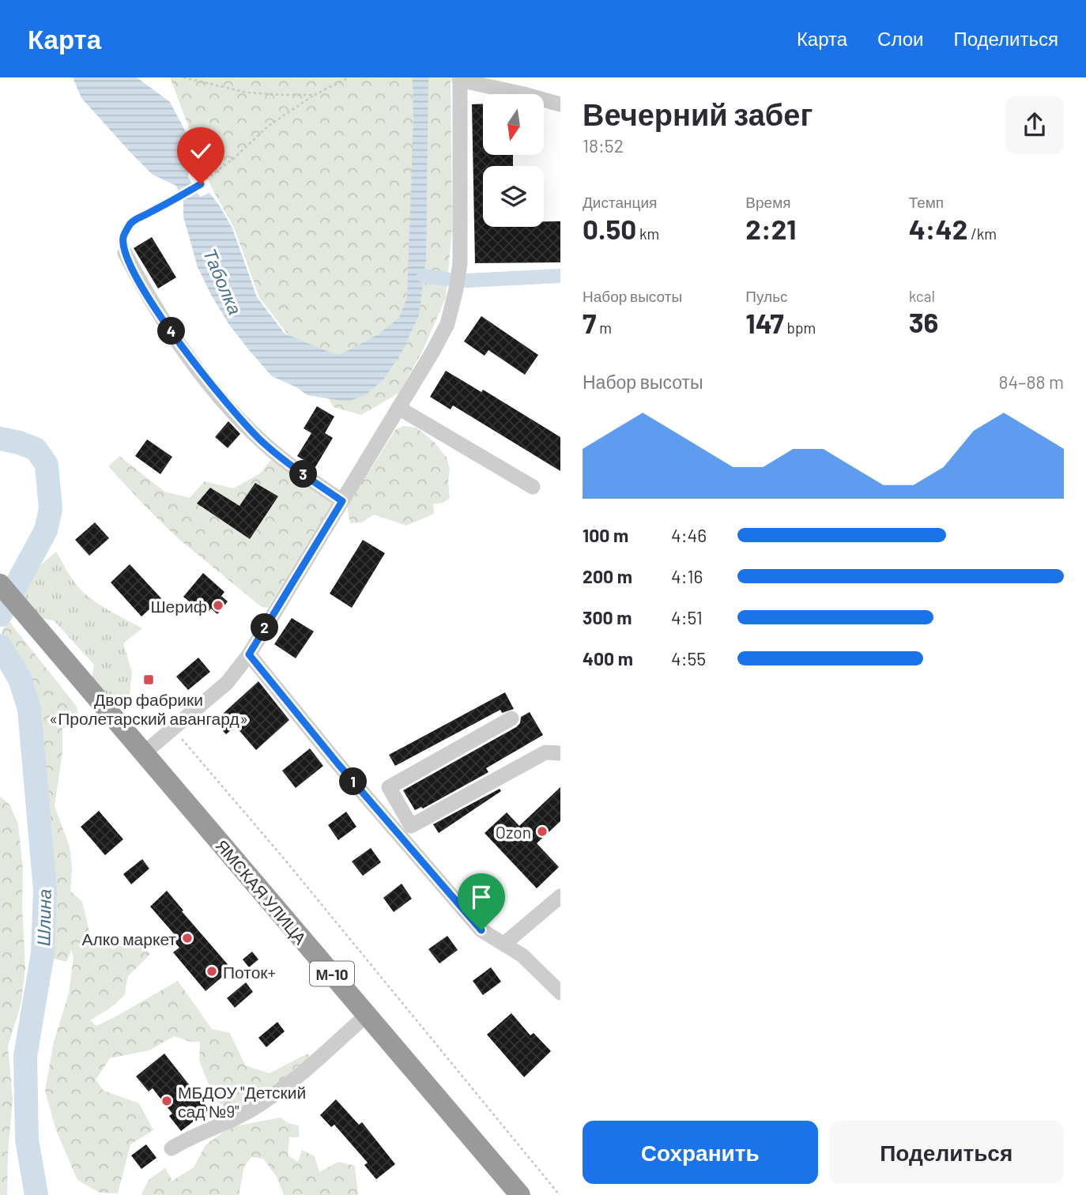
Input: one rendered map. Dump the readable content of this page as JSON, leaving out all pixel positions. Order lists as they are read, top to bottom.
{
  "streets": {
    "highway": ["ЯМСКАЯ УЛИЦА", "М-10"]
  },
  "water": ["Таболка", "Шлина"],
  "places": {
    "other": [
      "Шериф",
      "Ozon",
      "Алко маркет",
      "Поток+",
      "МБДОУ \"Детский сад №9\""
    ],
    "transit": ["Двор фабрики «Пролетарский авангард»"]
  },
  "north": "bottom",
  "page": {
    "header": "Карта",
    "nav": ["Карта", "Слои", "Поделиться"],
    "heading": ["Вечерний забег", "18:52"],
    "stats": [
      ["Дистанция", "0.50 km"],
      ["Время", "2:21"],
      ["Темп", "4:42 /km"],
      ["Набор высоты", "7 m"],
      ["Пульс", "147 bpm"],
      ["kcal", "36"]
    ],
    "pins": [
      "4",
      "3",
      "2",
      "1"
    ],
    "chart": ["Набор высоты", "84–88 m"],
    "list": [
      {
        "name": "100 m",
        "note": "4:46"
      },
      {
        "name": "200 m",
        "note": "4:16"
      },
      {
        "name": "300 m",
        "note": "4:51"
      },
      {
        "name": "400 m",
        "note": "4:55"
      }
    ],
    "buttons": ["Сохранить", "Поделиться"]
  }
}
